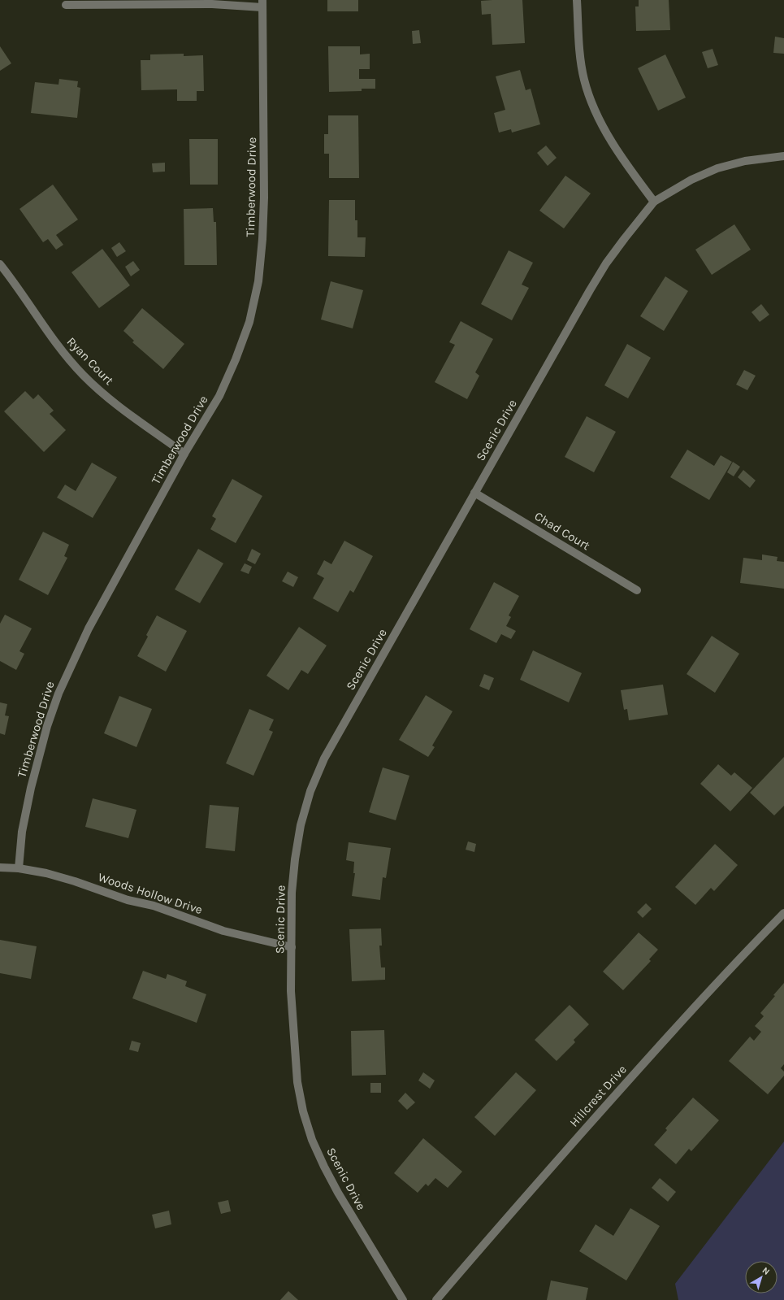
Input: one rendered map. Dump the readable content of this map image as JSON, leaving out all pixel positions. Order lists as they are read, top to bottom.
{
  "streets": {
    "street": [
      "Timberwood Drive",
      "Ryan Court",
      "Scenic Drive",
      "Chad Court",
      "Woods Hollow Drive",
      "Hillcrest Drive"
    ]
  },
  "crossings": [
    ["Timberwood Drive", "Ryan Court"],
    ["Timberwood Drive", "Woods Hollow Drive"],
    ["Scenic Drive", "Chad Court"],
    ["Scenic Drive", "Woods Hollow Drive"]
  ],
  "north": "top right"
}
